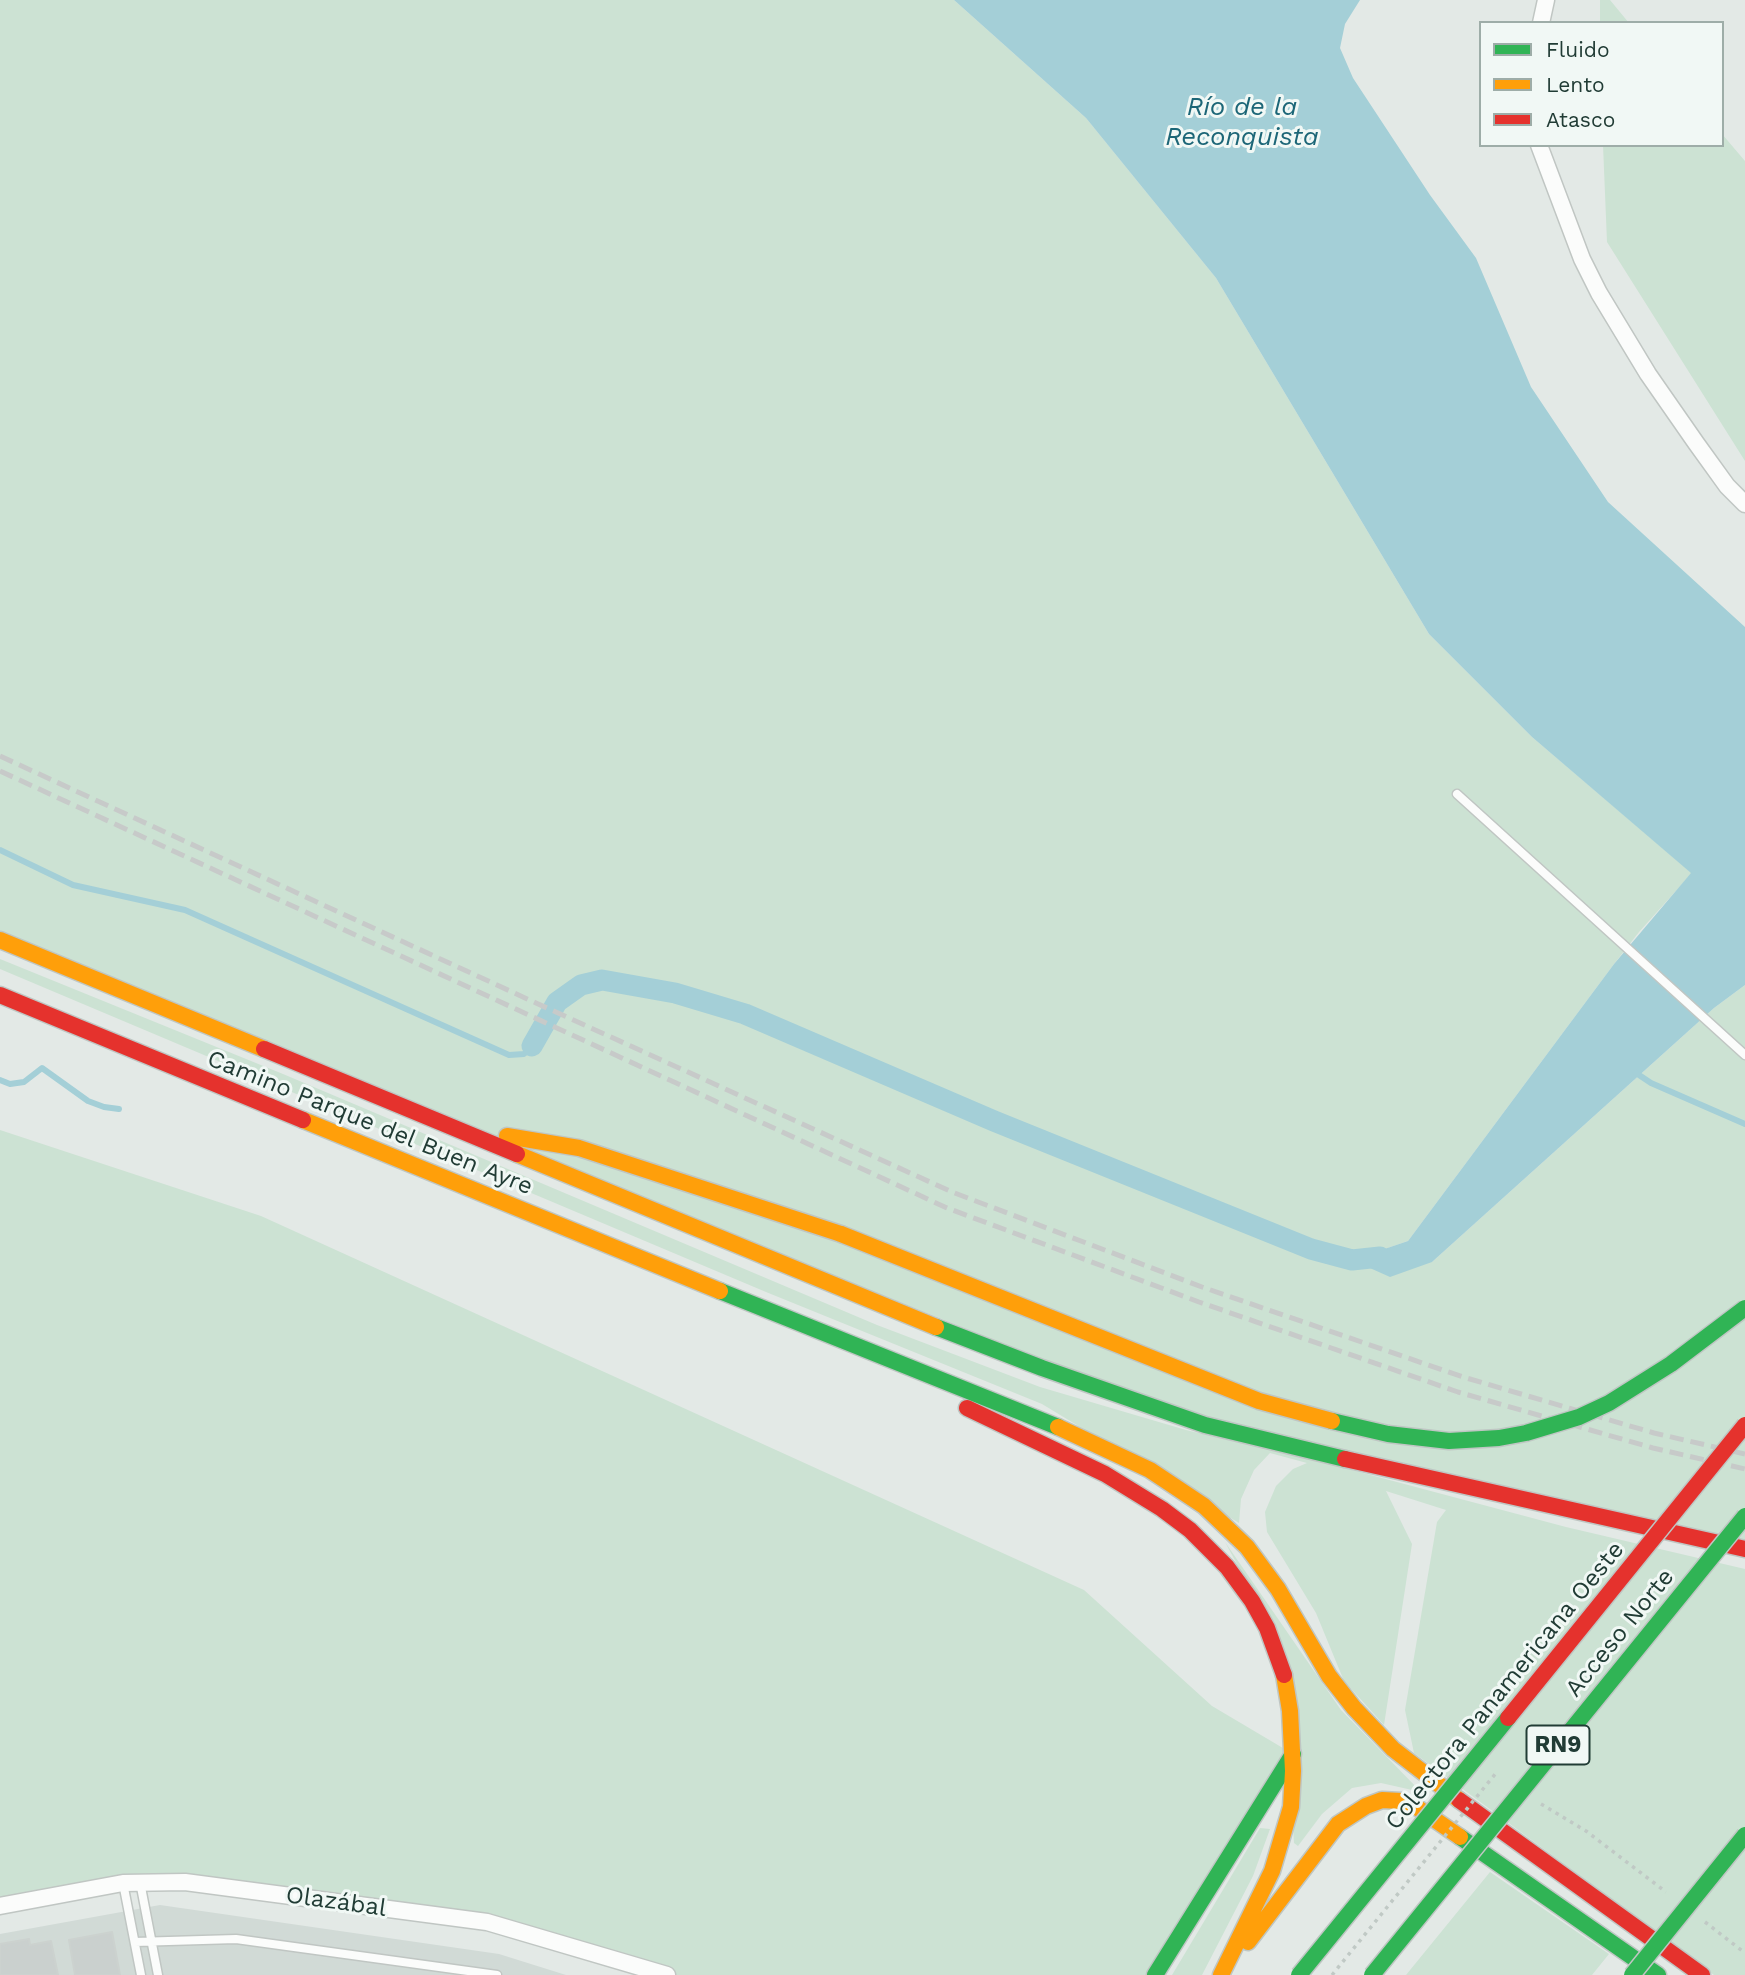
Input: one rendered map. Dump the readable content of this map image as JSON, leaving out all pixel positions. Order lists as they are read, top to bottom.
{
  "streets": {
    "main road": [
      "Camino Parque del Buen Ayre",
      "Acceso Norte",
      "Colectora Panamericana Oeste",
      "RN9"
    ],
    "street": ["Olazábal"]
  },
  "water": ["Río de la Reconquista"],
  "legend": ["Fluido", "Lento", "Atasco"]
}
